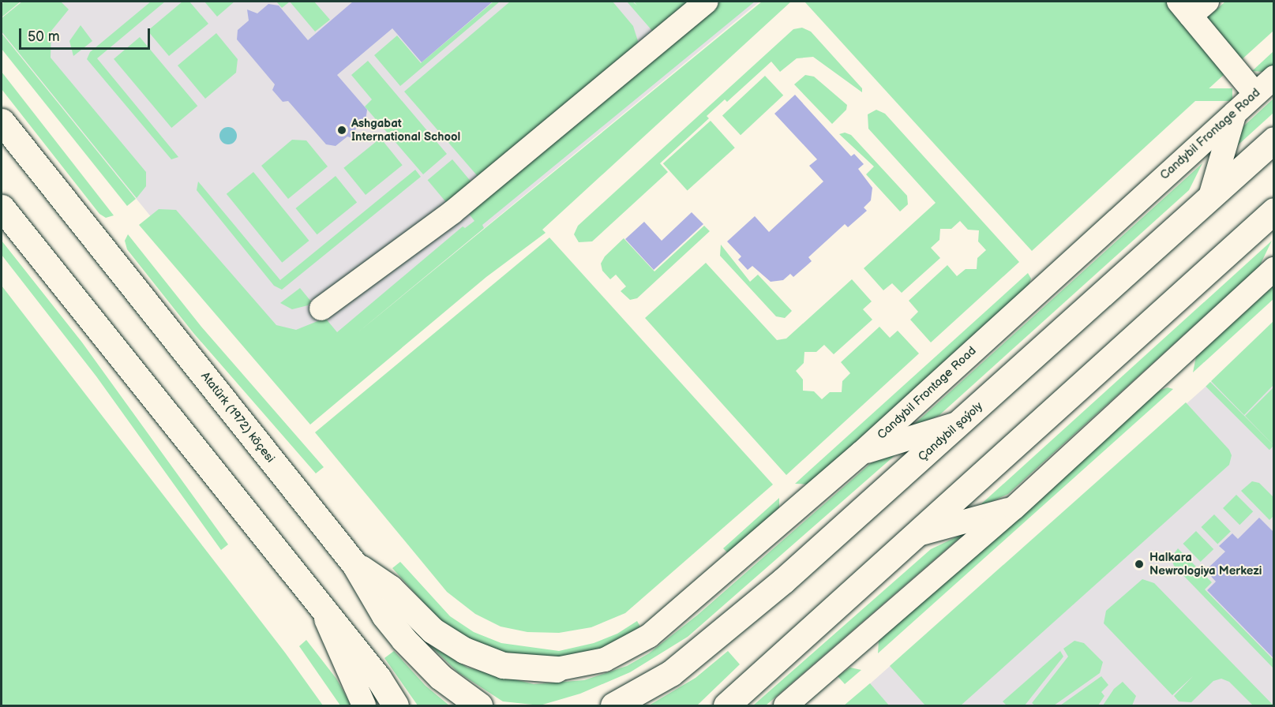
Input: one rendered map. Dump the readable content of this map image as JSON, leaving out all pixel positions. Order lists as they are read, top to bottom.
{
  "streets": {
    "main road": ["Atatürk (1972) köçesi", "Çandybil şaýoly"],
    "street": ["Candybil Frontage Road"]
  },
  "places": ["Ashgabat International School", "Halkara Newrologiya Merkezi"],
  "scale_bar": "50 m"
}
